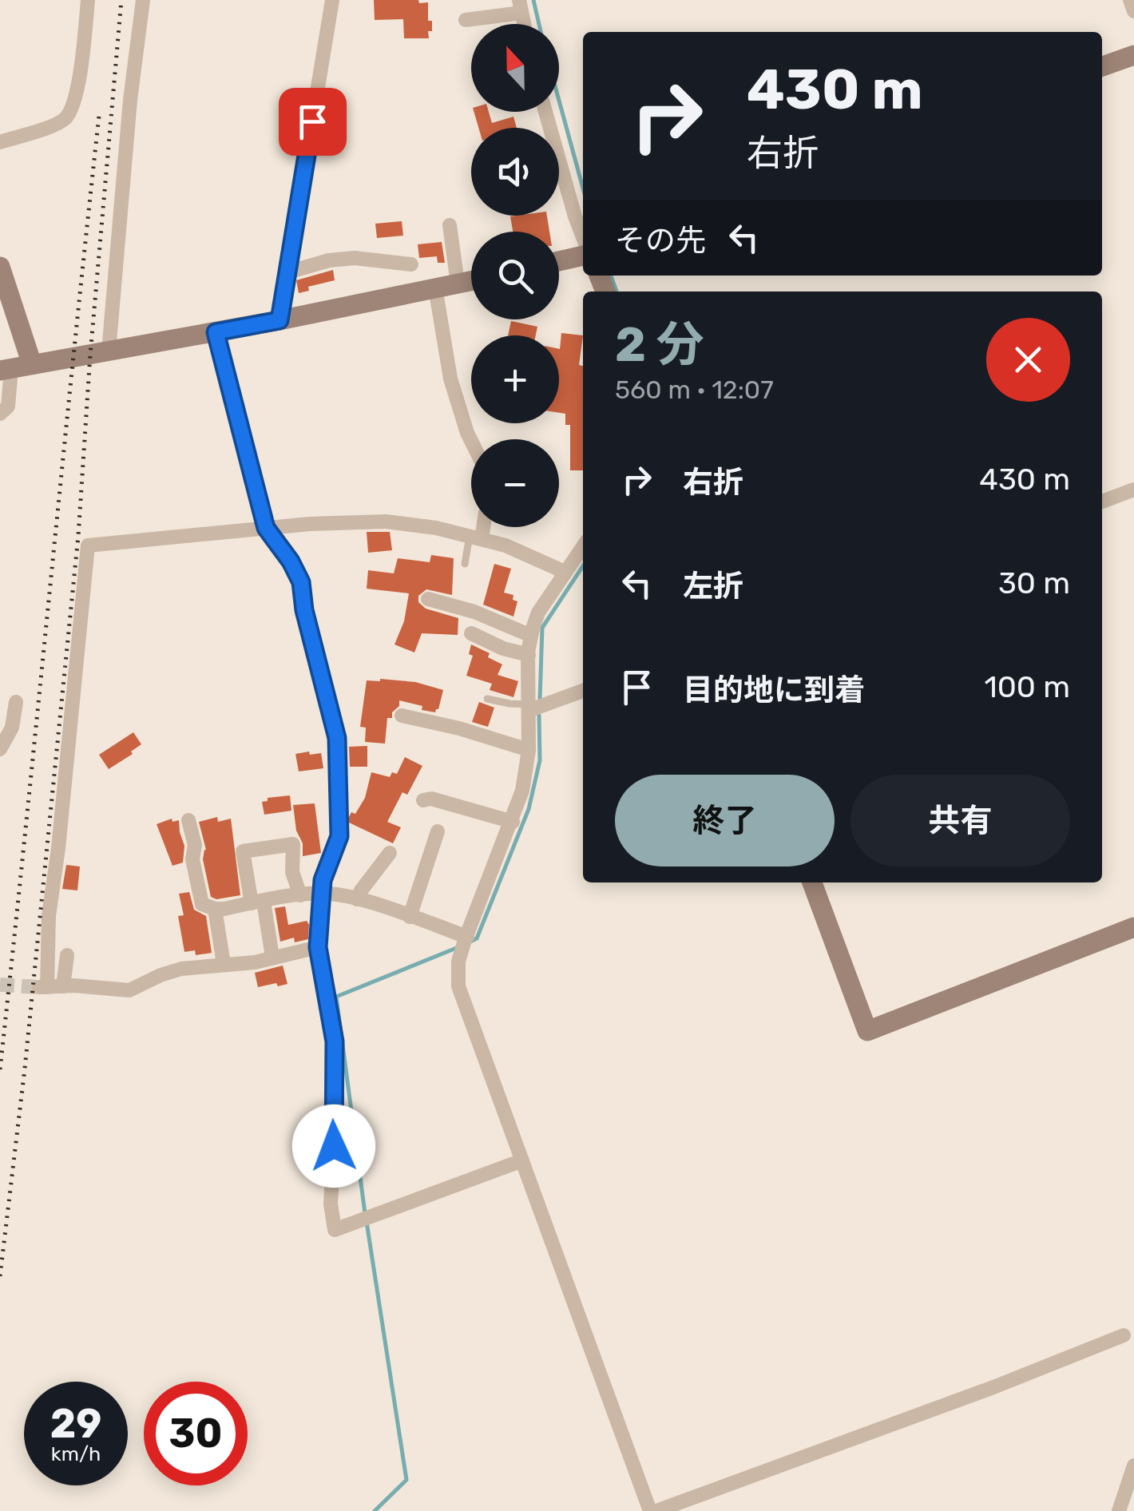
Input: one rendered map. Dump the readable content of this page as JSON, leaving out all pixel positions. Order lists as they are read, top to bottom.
{
  "north": "top",
  "page": {
    "map_buttons": ["+", "−"],
    "turn": ["430 m", "右折"],
    "then": "その先",
    "heading": ["2 分", "560 m · 12:07"],
    "list": [
      {
        "name": "右折",
        "value": "430 m"
      },
      {
        "name": "左折",
        "value": "30 m"
      },
      {
        "name": "目的地に到着",
        "value": "100 m"
      }
    ],
    "buttons": ["終了", "共有"],
    "speed": "29 km/h",
    "limit": "30"
  }
}
